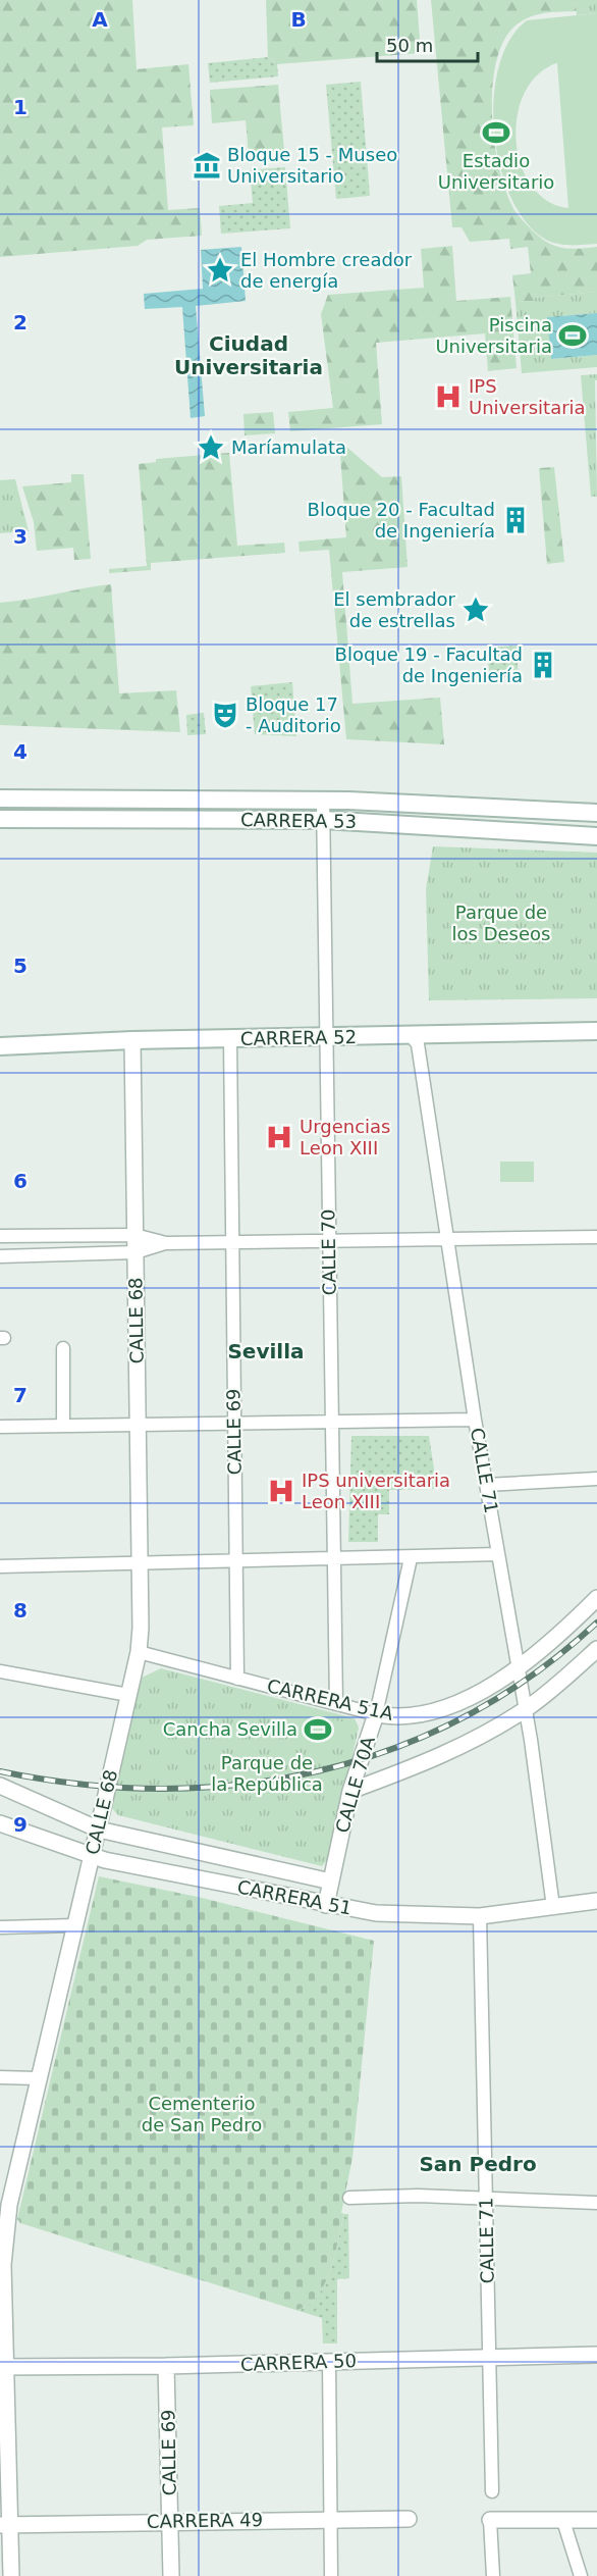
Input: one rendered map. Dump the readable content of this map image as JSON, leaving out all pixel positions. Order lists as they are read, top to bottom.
{
  "streets": {
    "main road": ["CARRERA 53", "CARRERA 52"],
    "street": [
      "CALLE 70",
      "CALLE 68",
      "CALLE 69",
      "CALLE 71",
      "CARRERA 51A",
      "CALLE 70A",
      "CARRERA 51",
      "CARRERA 50",
      "CARRERA 49"
    ]
  },
  "crossings": [
    ["CARRERA 53", "CALLE 70"],
    ["CARRERA 52", "CALLE 70"],
    ["CARRERA 52", "CALLE 68"],
    ["CARRERA 52", "CALLE 69"],
    ["CARRERA 52", "CALLE 71"],
    ["CALLE 70", "CARRERA 51A"],
    ["CALLE 68", "CARRERA 51A"],
    ["CALLE 68", "CARRERA 51"],
    ["CALLE 68", "CARRERA 50"],
    ["CALLE 68", "CARRERA 49"],
    ["CALLE 69", "CARRERA 51A"],
    ["CALLE 69", "CARRERA 50"],
    ["CALLE 69", "CARRERA 49"],
    ["CALLE 71", "CARRERA 51A"],
    ["CALLE 71", "CARRERA 51"],
    ["CALLE 71", "CARRERA 50"],
    ["CARRERA 51A", "CALLE 70A"],
    ["CALLE 70A", "CARRERA 51"]
  ],
  "districts": ["Ciudad Universitaria", "Sevilla", "San Pedro"],
  "parks": ["Parque de los Deseos", "Parque de la República", "Cementerio de San Pedro"],
  "places": {
    "sports": ["Estadio Universitario", "Piscina Universitaria", "Cancha Sevilla"],
    "museum": ["Bloque 15 - Museo Universitario"],
    "place": ["El Hombre creador de energía", "Maríamulata", "El sembrador de estrellas"],
    "hospital": ["IPS Universitaria", "Urgencias Leon XIII", "IPS universitaria Leon XIII"],
    "building": ["Bloque 20 - Facultad de Ingeniería", "Bloque 19 - Facultad de Ingeniería"],
    "theatre": ["Bloque 17 - Auditorio"]
  },
  "scale_bar": "50 m",
  "grid": {
    "columns": ["A", "B"],
    "rows": [
      "1",
      "2",
      "3",
      "4",
      "5",
      "6",
      "7",
      "8",
      "9"
    ]
  }
}
